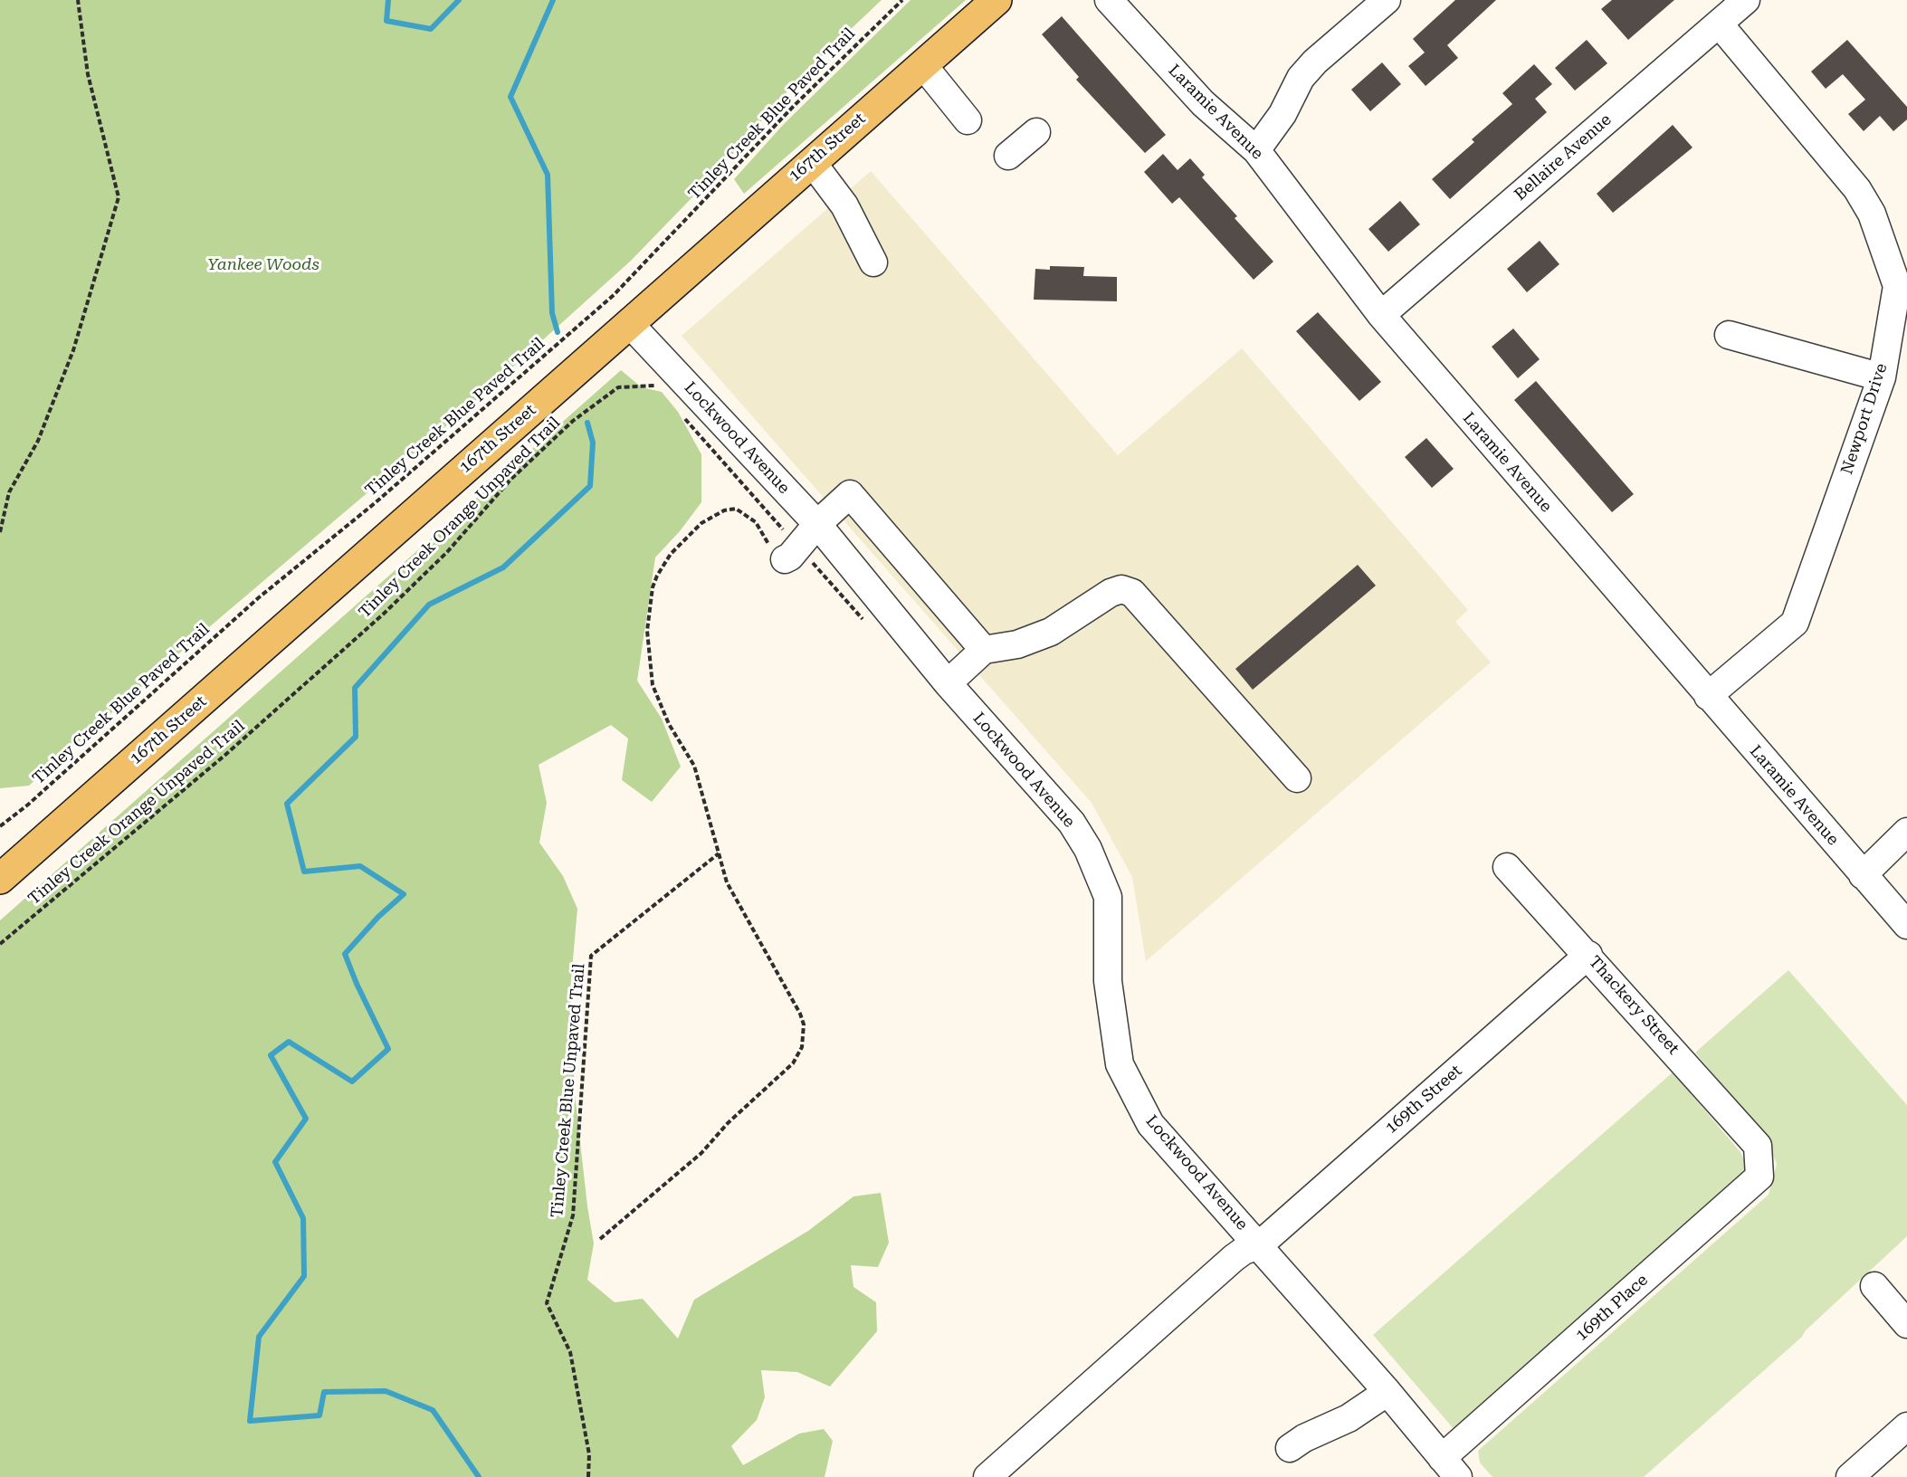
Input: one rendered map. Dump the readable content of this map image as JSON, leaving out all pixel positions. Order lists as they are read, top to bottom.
{
  "streets": {
    "main road": ["167th Street"],
    "street": [
      "Laramie Avenue",
      "Bellaire Avenue",
      "Newport Drive",
      "Lockwood Avenue",
      "Thackery Street",
      "169th Street",
      "169th Place"
    ],
    "path": ["Tinley Creek Blue Paved Trail", "Tinley Creek Orange Unpaved Trail", "Tinley Creek Blue Unpaved Trail"]
  },
  "crossings": [
    ["Laramie Avenue", "Bellaire Avenue"],
    ["Laramie Avenue", "Newport Drive"],
    ["167th Street", "Lockwood Avenue"],
    ["Bellaire Avenue", "Newport Drive"],
    ["Lockwood Avenue", "169th Street"],
    ["Lockwood Avenue", "169th Place"],
    ["Thackery Street", "169th Street"],
    ["Thackery Street", "169th Place"]
  ],
  "parks": ["Yankee Woods"]
}
